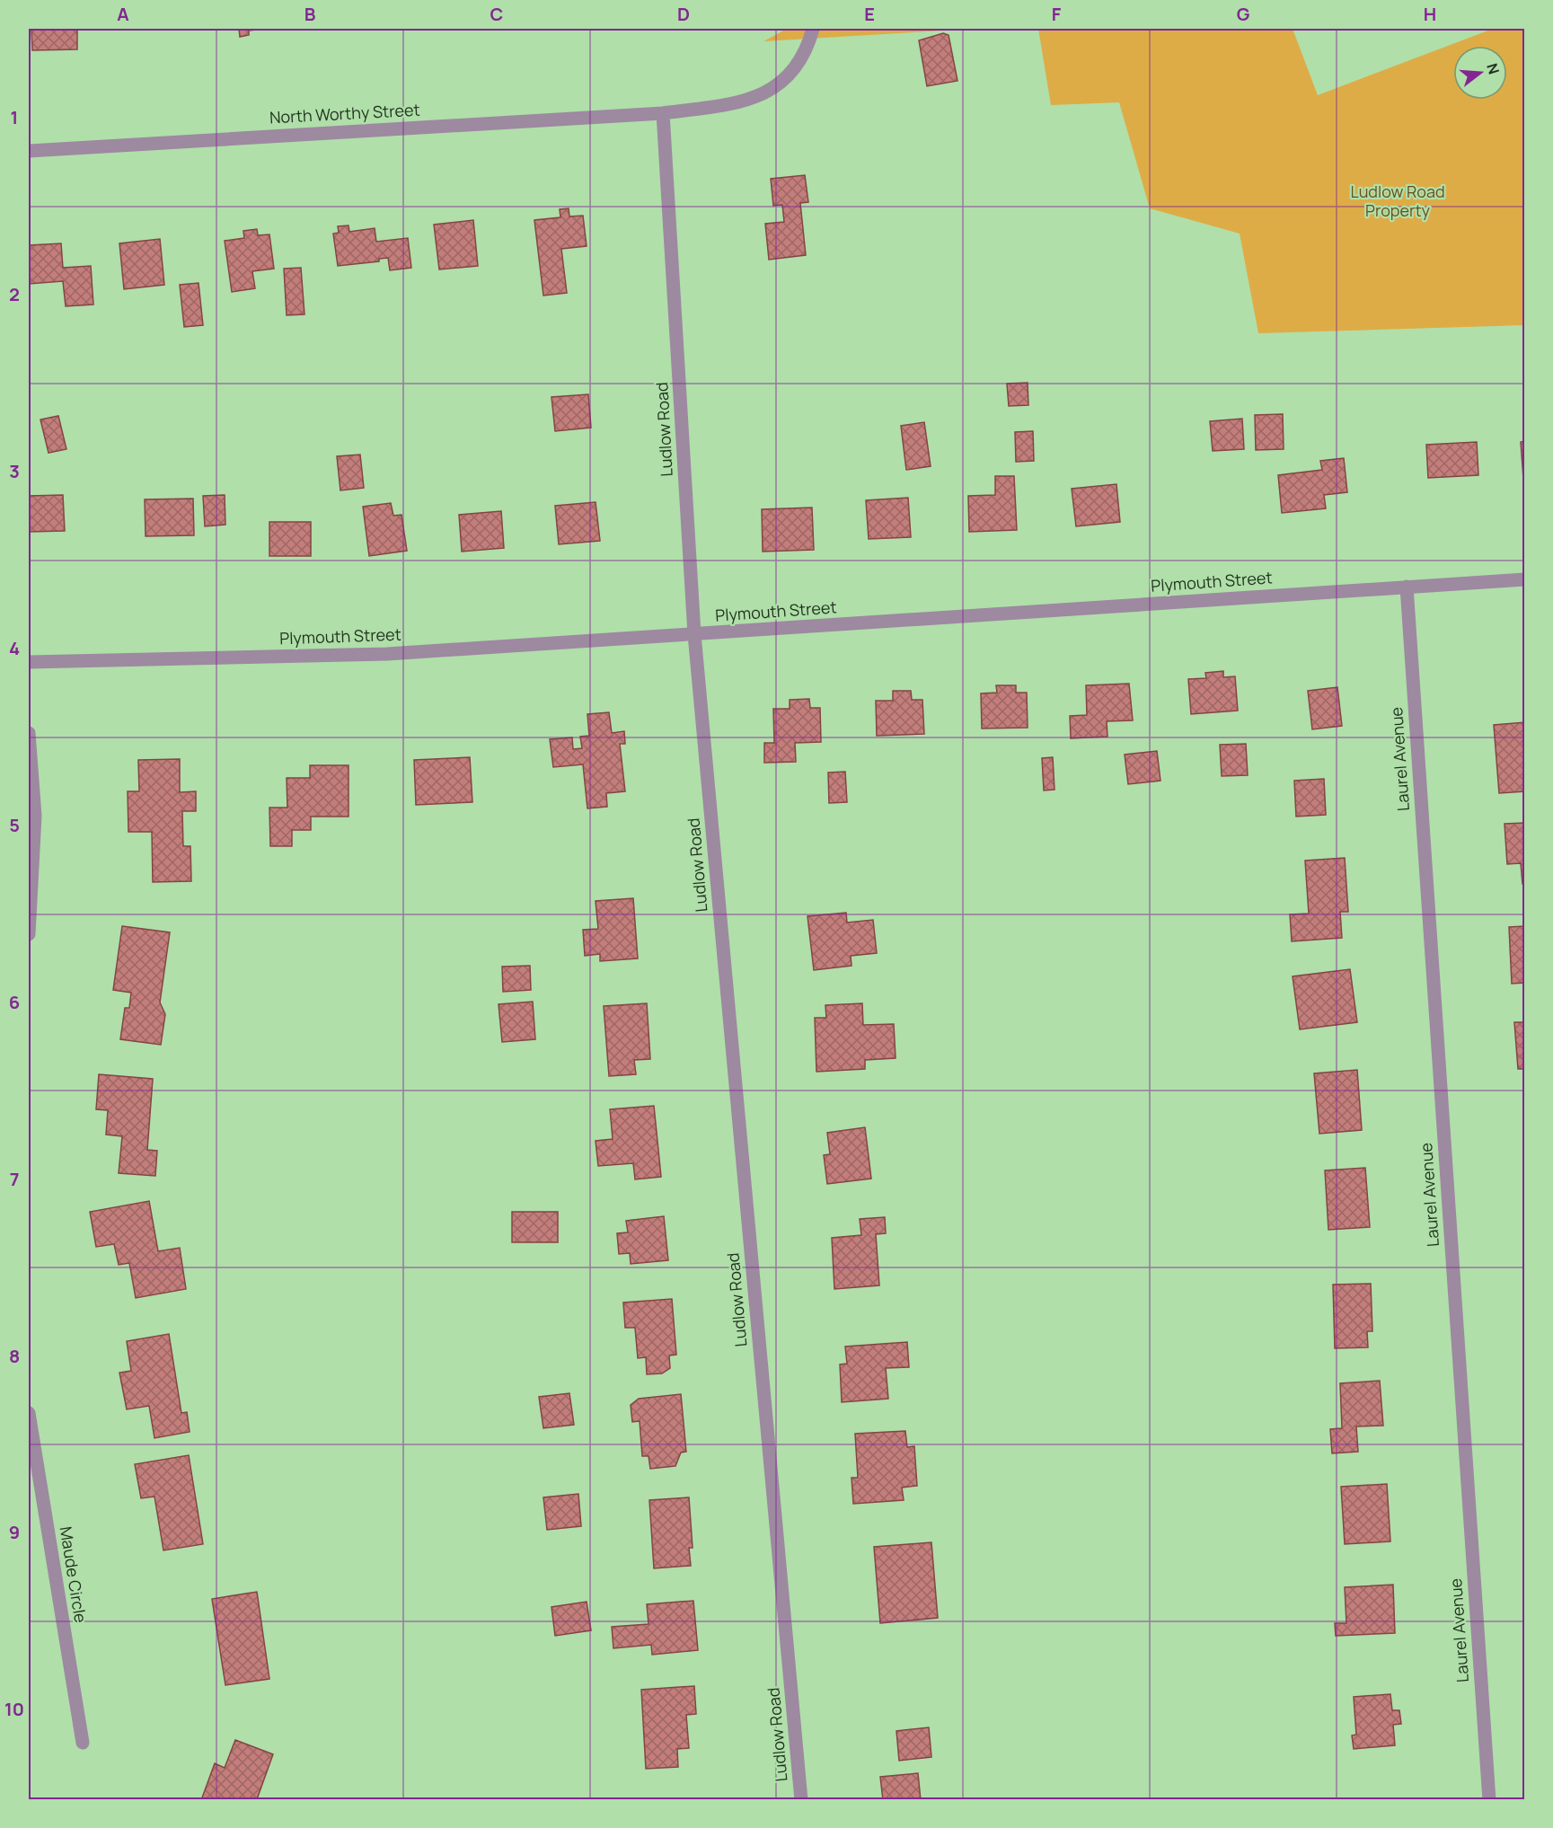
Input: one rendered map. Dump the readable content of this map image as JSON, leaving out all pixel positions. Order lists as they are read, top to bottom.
{
  "streets": {
    "street": [
      "North Worthy Street",
      "Ludlow Road",
      "Plymouth Street",
      "Laurel Avenue",
      "Maude Circle"
    ]
  },
  "crossings": [
    ["North Worthy Street", "Ludlow Road"],
    ["Ludlow Road", "Plymouth Street"],
    ["Plymouth Street", "Laurel Avenue"]
  ],
  "parks": ["Ludlow Road Property"],
  "north": "right",
  "grid": {
    "columns": [
      "A",
      "B",
      "C",
      "D",
      "E",
      "F",
      "G",
      "H"
    ],
    "rows": [
      "1",
      "2",
      "3",
      "4",
      "5",
      "6",
      "7",
      "8",
      "9",
      "10"
    ]
  }
}
